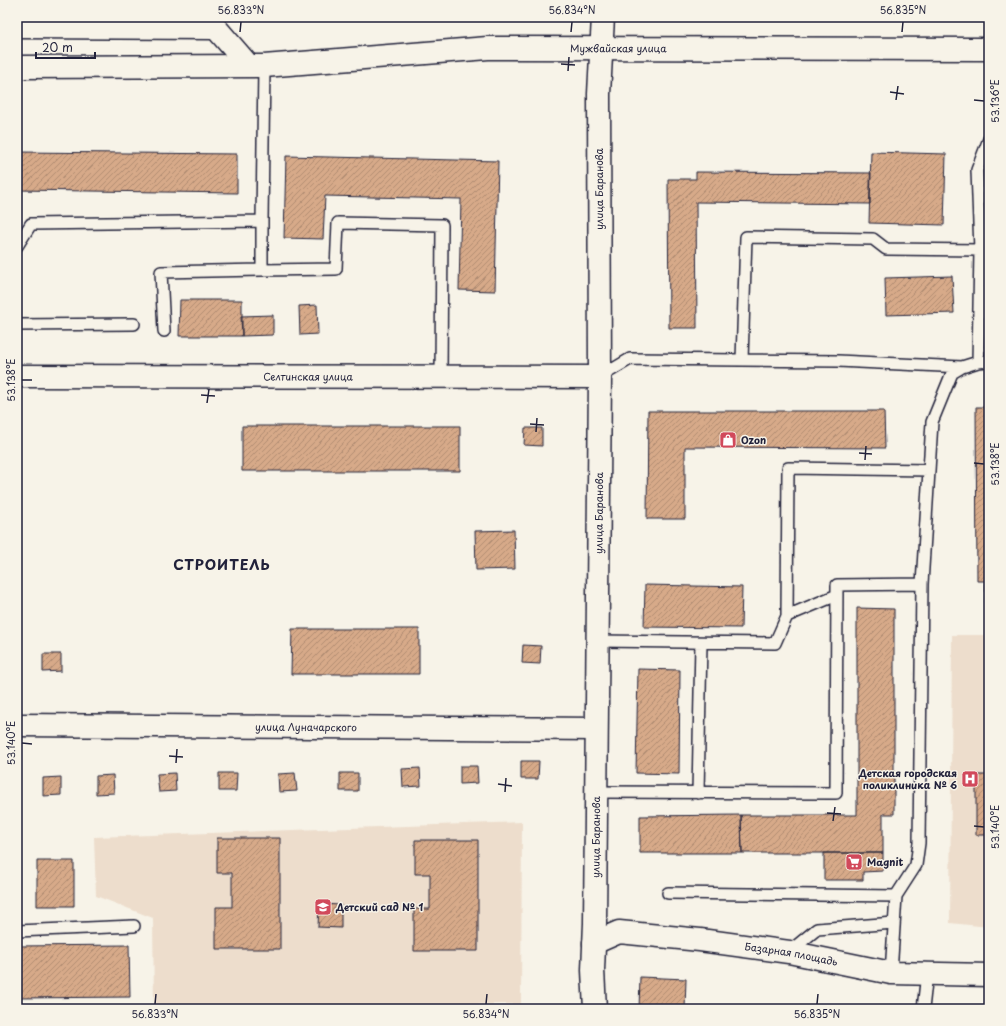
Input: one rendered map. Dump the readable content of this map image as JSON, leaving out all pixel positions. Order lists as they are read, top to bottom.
{
  "streets": {
    "street": [
      "Мужвайская улица",
      "улица Баранова",
      "Селтинская улица",
      "улица Луначарского",
      "Базарная площадь"
    ]
  },
  "crossings": [
    ["Мужвайская улица", "улица Баранова"],
    ["улица Баранова", "Селтинская улица"],
    ["улица Баранова", "улица Луначарского"],
    ["улица Баранова", "Базарная площадь"]
  ],
  "districts": ["СТРОИТЕЛЬ"],
  "places": {
    "shop": ["Ozon"],
    "hospital": ["Детская городская поликлиника № 6"],
    "supermarket": ["Magnit"],
    "school or university": ["Детский сад № 1"]
  },
  "scale_bar": "20 m",
  "coordinates": [
    "56.833°N",
    "56.834°N",
    "56.835°N",
    "53.136°E",
    "53.138°E",
    "53.140°E"
  ]
}
